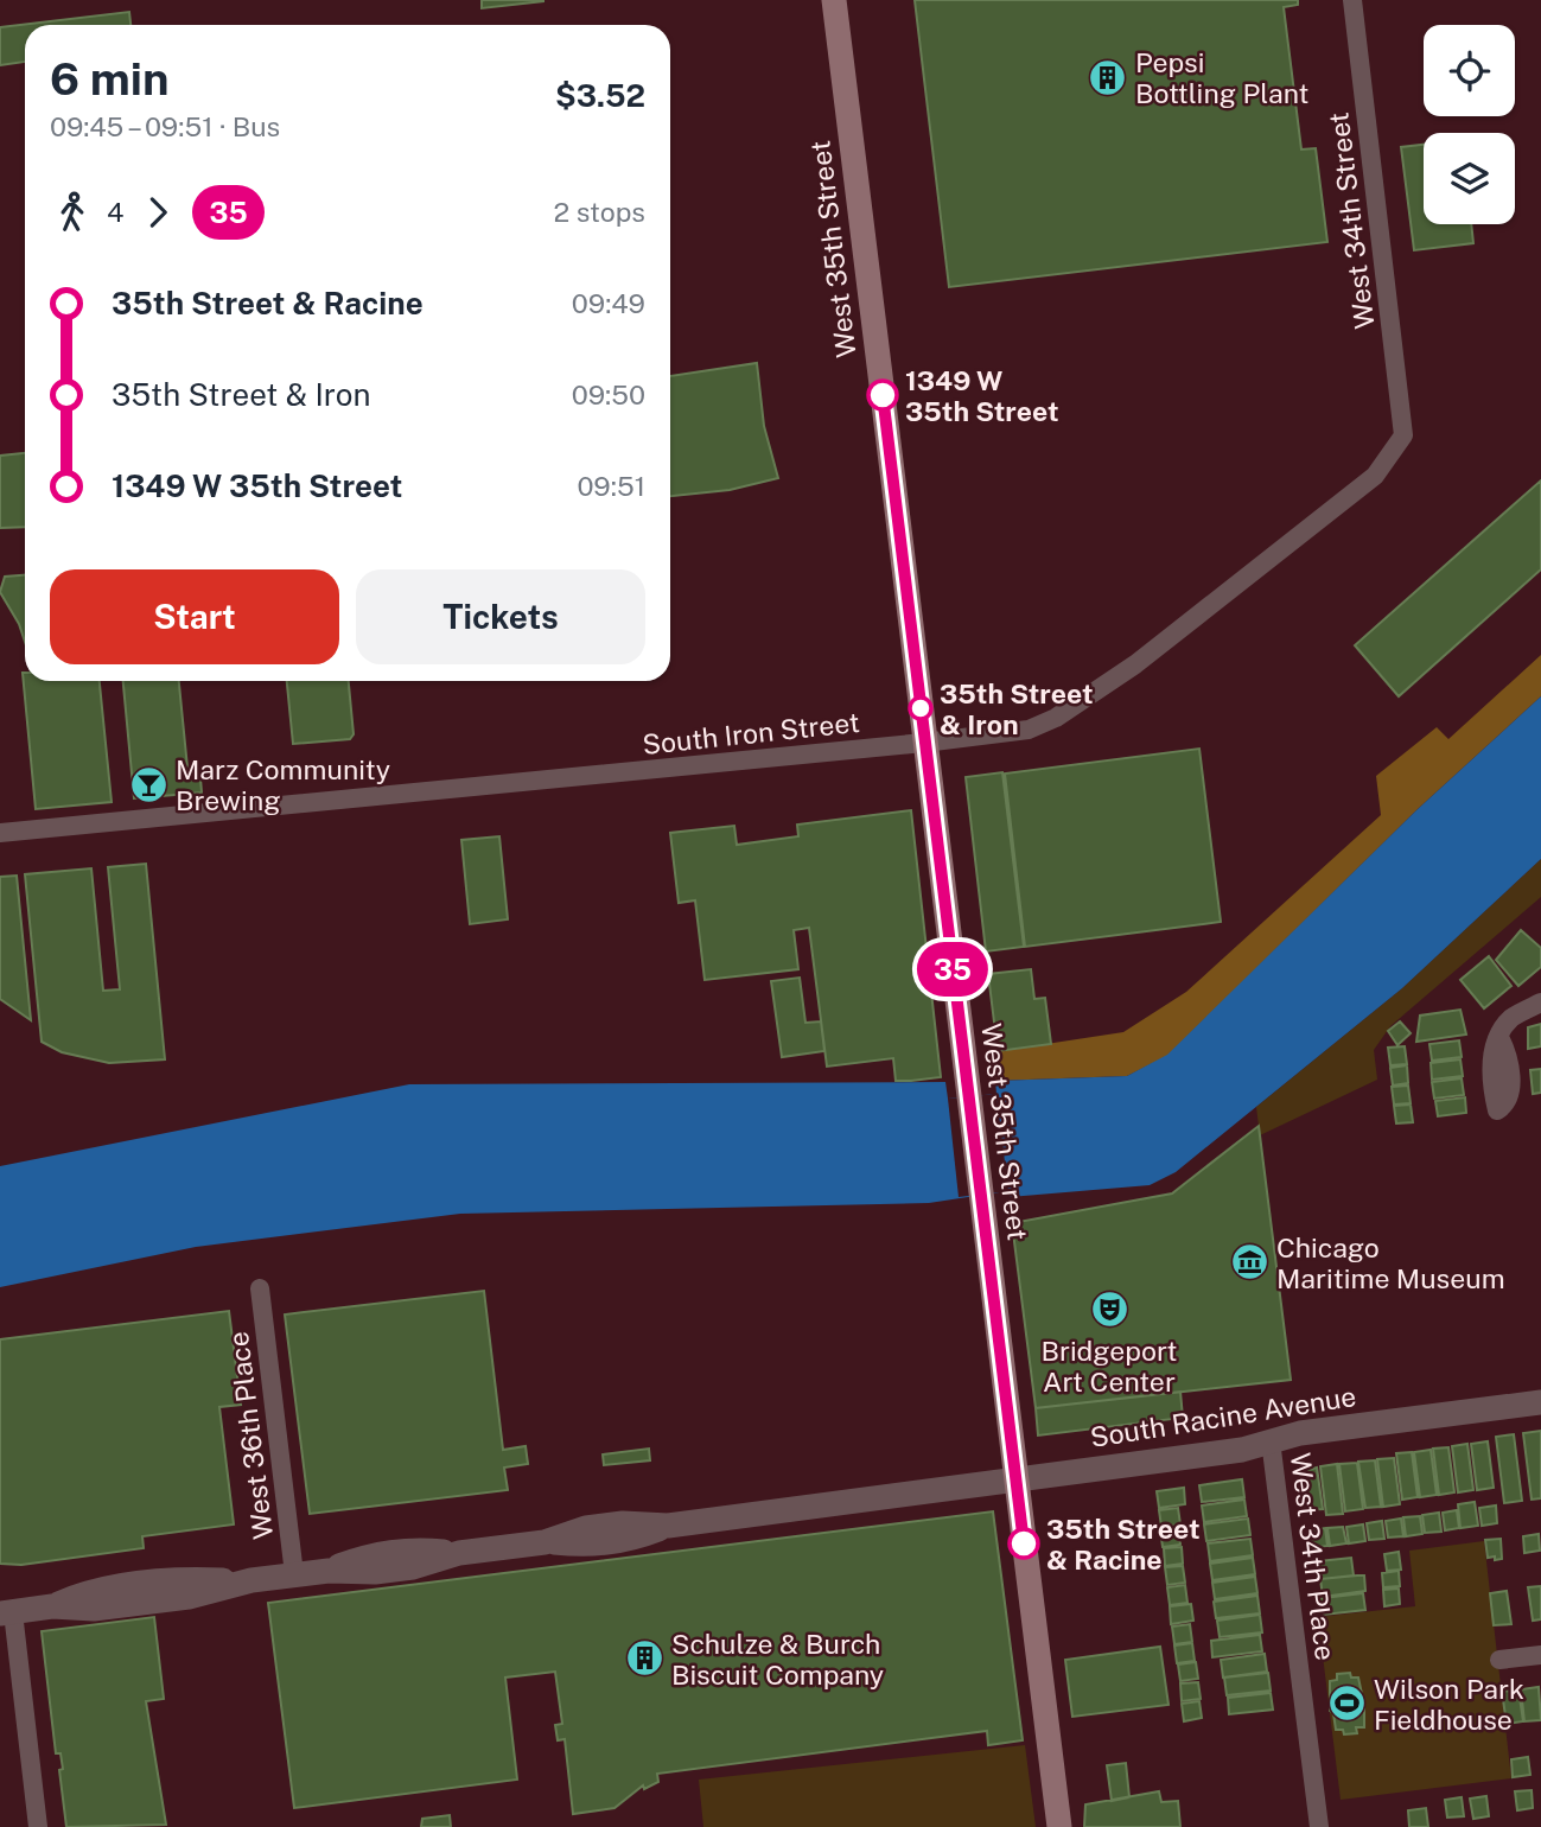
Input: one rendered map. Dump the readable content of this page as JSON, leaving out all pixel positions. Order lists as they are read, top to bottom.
{
  "streets": {
    "main road": ["West 35th Street"],
    "street": [
      "West 34th Street",
      "South Iron Street",
      "South Racine Avenue",
      "West 36th Place",
      "West 34th Place"
    ]
  },
  "crossings": [
    ["West 34th Street", "South Iron Street"],
    ["West 35th Street", "South Iron Street"],
    ["West 35th Street", "South Racine Avenue"],
    ["South Racine Avenue", "West 36th Place"],
    ["South Racine Avenue", "West 34th Place"]
  ],
  "places": {
    "building": ["Pepsi Bottling Plant", "Schulze & Burch Biscuit Company"],
    "other": ["1349 W 35th Street", "35th Street & Iron", "35th Street & Racine"],
    "bar": ["Marz Community Brewing"],
    "museum": ["Chicago Maritime Museum"],
    "theatre": ["Bridgeport Art Center"],
    "sports": ["Wilson Park Fieldhouse"]
  },
  "lines": ["bus line 35"],
  "page": {
    "on_map": "35",
    "heading": ["6 min", "09:45 – 09:51 · Bus", "$3.52"],
    "legs": ["4", "35", "2 stops"],
    "list": [
      {
        "name": "35th Street & Racine",
        "value": "09:49"
      },
      {
        "name": "35th Street & Iron",
        "value": "09:50"
      },
      {
        "name": "1349 W 35th Street",
        "value": "09:51"
      }
    ],
    "buttons": ["Start", "Tickets"]
  }
}
